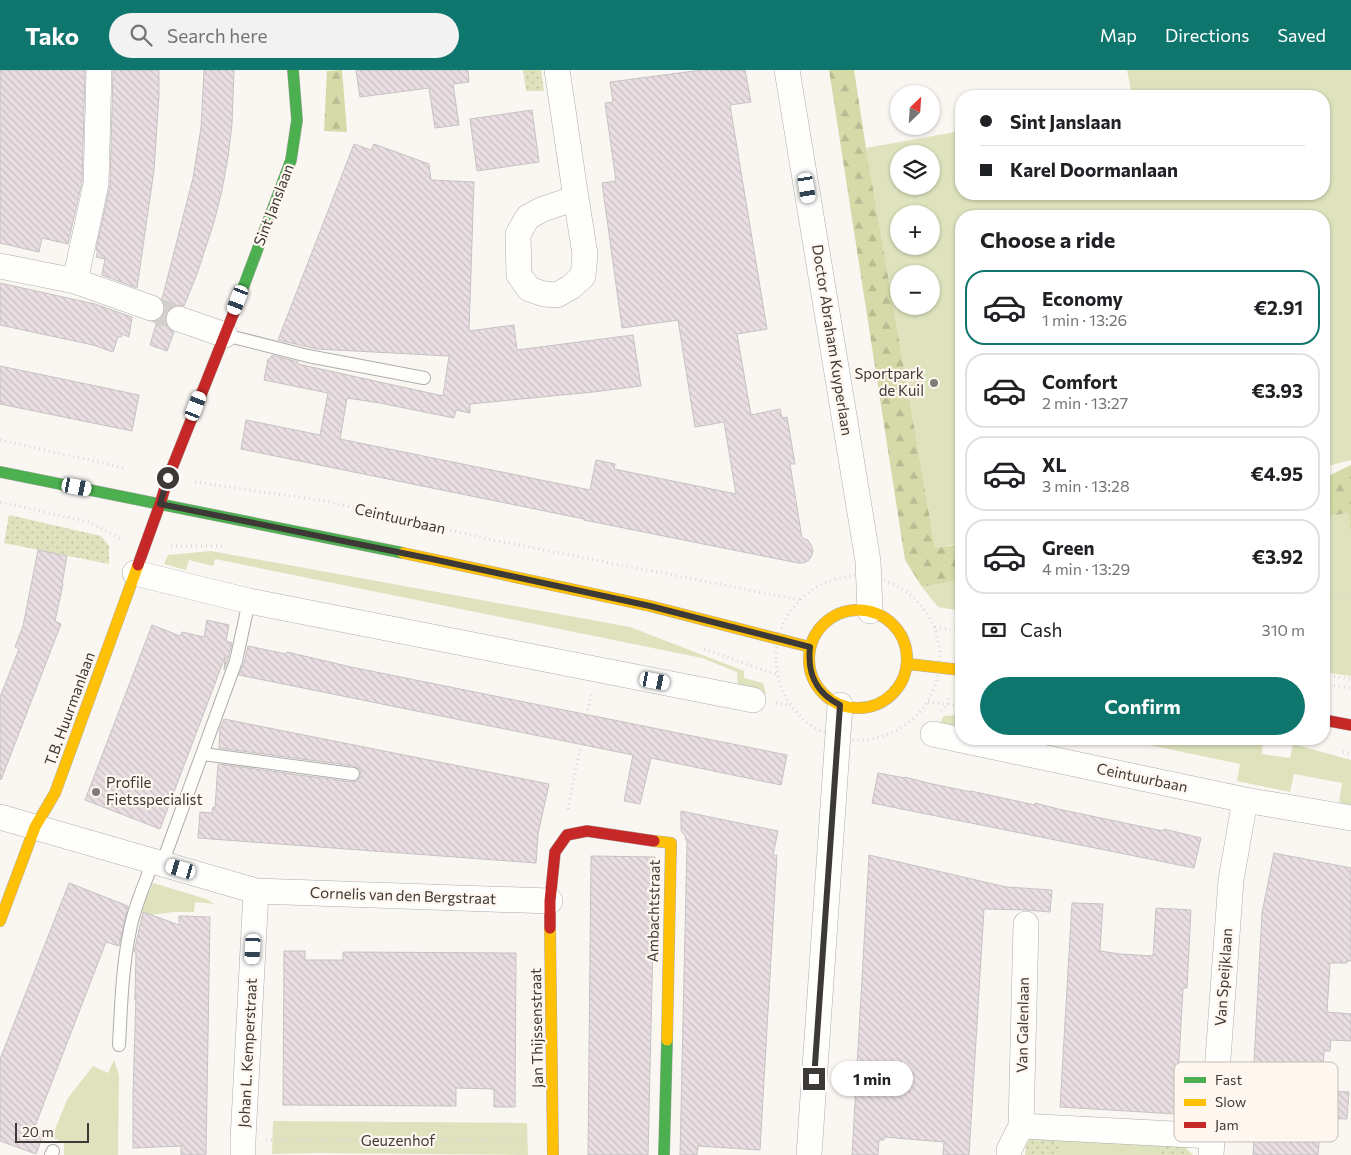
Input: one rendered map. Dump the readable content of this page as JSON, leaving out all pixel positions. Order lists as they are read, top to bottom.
{
  "streets": {
    "street": [
      "Sint Janslaan",
      "Doctor Abraham Kuyperlaan",
      "Ceintuurbaan",
      "T.B. Huurmanlaan",
      "Cornelis van den Bergstraat",
      "Ambachtstraat",
      "Van Speijklaan",
      "Van Galenlaan",
      "Jan Thijssenstraat",
      "Johan L. Kemperstraat"
    ],
    "path": ["Geuzenhof"]
  },
  "crossings": [
    ["Sint Janslaan", "Ceintuurbaan"],
    ["Sint Janslaan", "T.B. Huurmanlaan"],
    ["Ceintuurbaan", "Van Speijklaan"],
    ["T.B. Huurmanlaan", "Cornelis van den Bergstraat"],
    ["Cornelis van den Bergstraat", "Jan Thijssenstraat"],
    ["Cornelis van den Bergstraat", "Johan L. Kemperstraat"],
    ["Jan Thijssenstraat", "Geuzenhof"],
    ["Johan L. Kemperstraat", "Geuzenhof"]
  ],
  "places": ["Sportpark de Kuil", "Profile Fietsspecialist"],
  "legend": ["Fast", "Slow", "Jam"],
  "scale_bar": "20 m",
  "north": "top right",
  "page": {
    "header": "Tako",
    "search": "Search here",
    "nav": ["Map", "Directions", "Saved"],
    "map_buttons": ["+", "−"],
    "banner": ["Sint Janslaan", "Karel Doormanlaan"],
    "heading": "Choose a ride",
    "list": [
      {
        "name": "Economy",
        "note": "1 min · 13:26",
        "value": "€2.91"
      },
      {
        "name": "Comfort",
        "note": "2 min · 13:27",
        "value": "€3.93"
      },
      {
        "name": "XL",
        "note": "3 min · 13:28",
        "value": "€4.95"
      },
      {
        "name": "Green",
        "note": "4 min · 13:29",
        "value": "€3.92"
      }
    ],
    "pay": ["Cash", "310 m"],
    "buttons": "Confirm",
    "bubble": "1 min",
    "scale": "20 m"
  }
}
